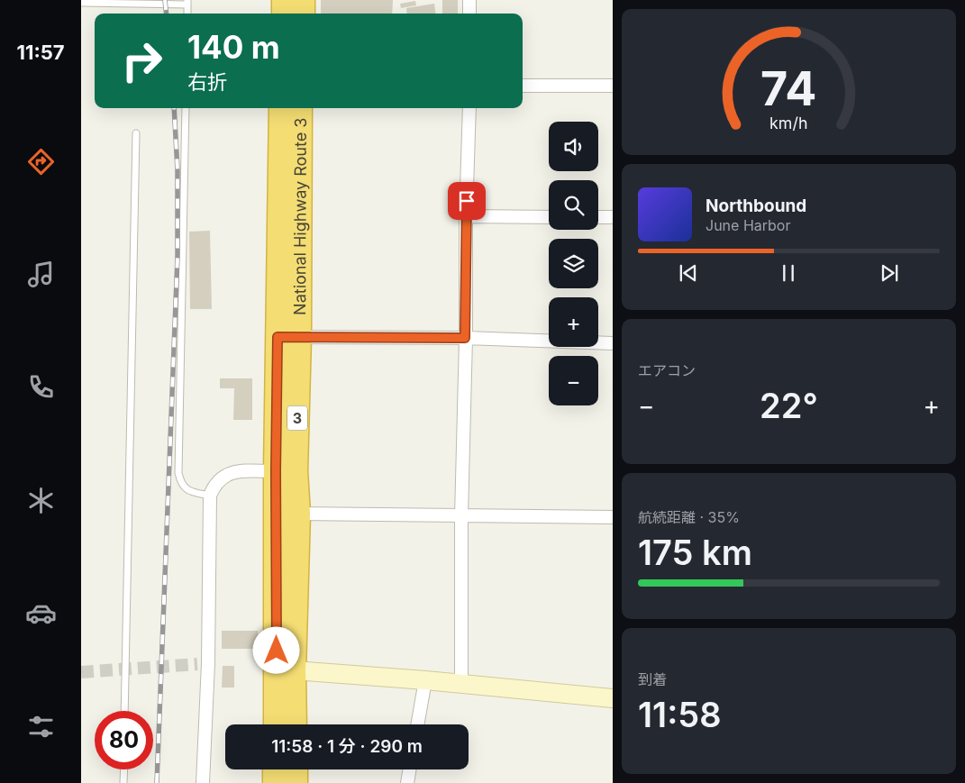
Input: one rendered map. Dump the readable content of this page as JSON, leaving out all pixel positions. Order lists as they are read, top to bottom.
{
  "streets": {
    "highway": ["National Highway Route 3", "3"]
  },
  "page": {
    "tabs": "11:57",
    "turn": ["140 m", "右折"],
    "map_buttons": ["+", "−"],
    "song": ["Northbound", "June Harbor"],
    "tile": [
      "エアコン",
      ["航続距離 · 35%", "175 km"],
      ["到着", "11:58"]
    ],
    "heat": ["−", "22°", "+"],
    "limit": "80",
    "trip": "11:58 · 1 分 · 290 m",
    "gauge": ["74", "km/h"]
  }
}
